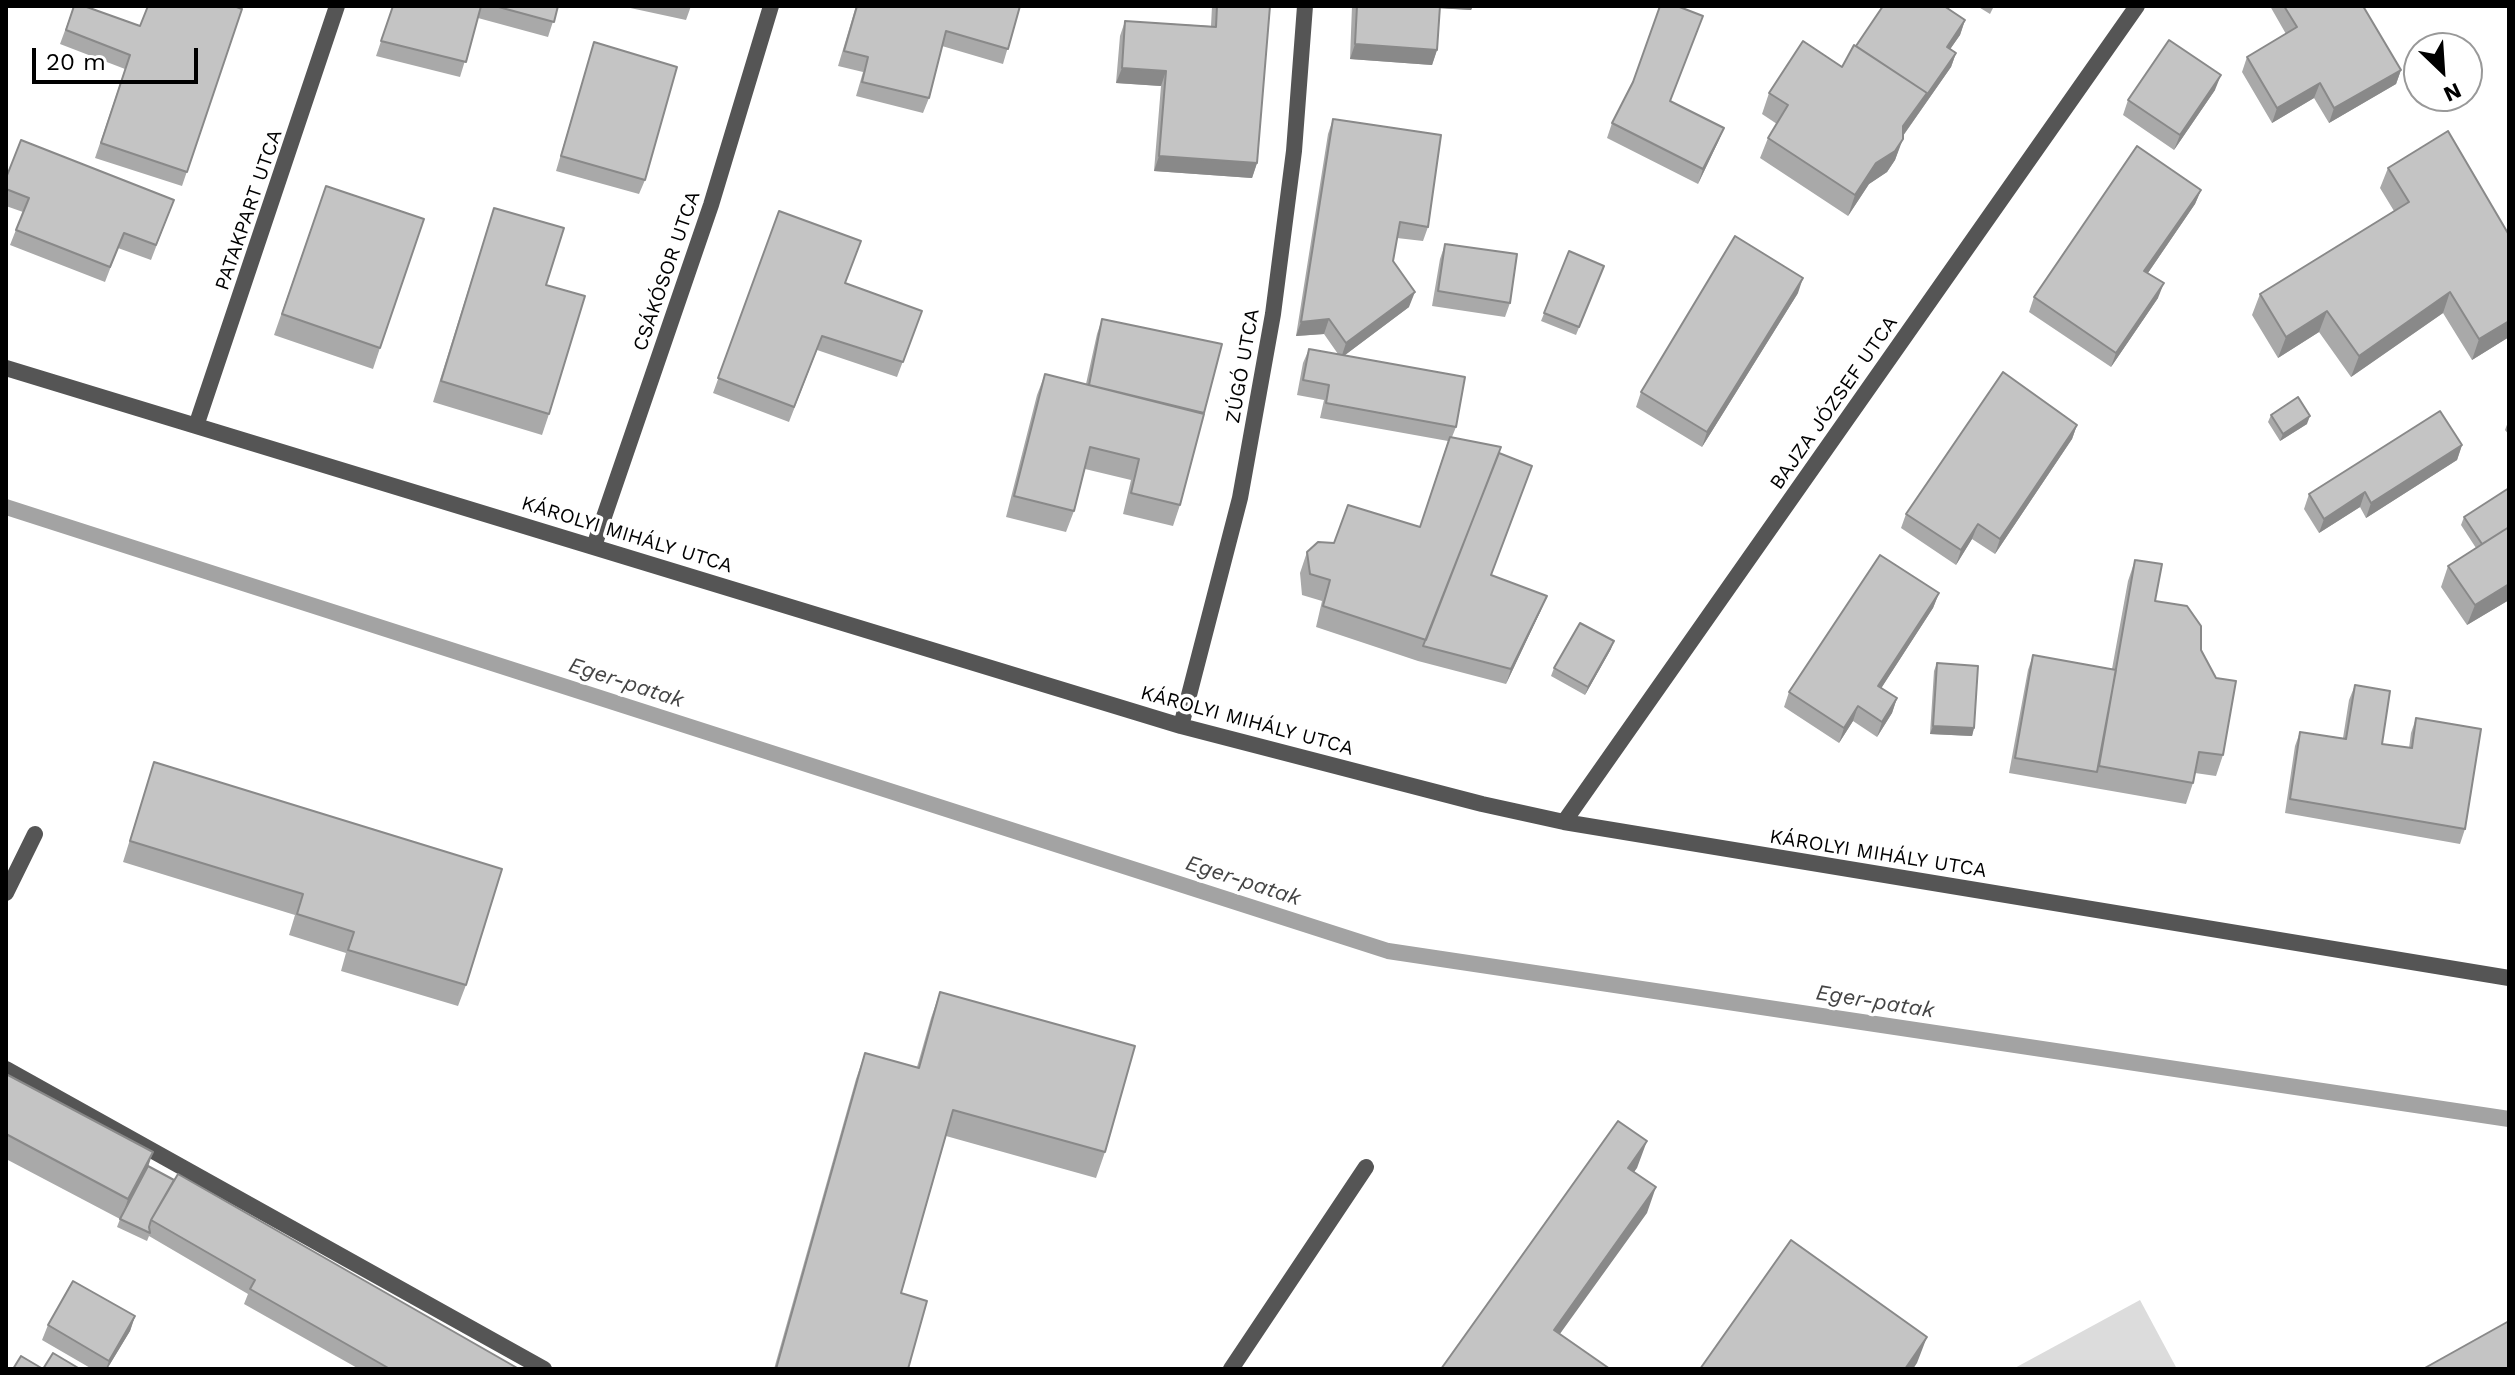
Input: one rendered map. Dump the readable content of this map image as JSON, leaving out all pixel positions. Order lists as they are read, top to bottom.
{
  "streets": {
    "street": [
      "PATAKPART UTCA",
      "CSÁKÓSOR UTCA",
      "ZÚGÓ UTCA",
      "BAJZA JÓZSEF UTCA",
      "KÁROLYI MIHÁLY UTCA"
    ]
  },
  "crossings": [
    ["PATAKPART UTCA", "KÁROLYI MIHÁLY UTCA"],
    ["CSÁKÓSOR UTCA", "KÁROLYI MIHÁLY UTCA"],
    ["ZÚGÓ UTCA", "KÁROLYI MIHÁLY UTCA"],
    ["BAJZA JÓZSEF UTCA", "KÁROLYI MIHÁLY UTCA"]
  ],
  "water": ["Eger-patak"],
  "scale_bar": "20 m",
  "north": "bottom right"
}
